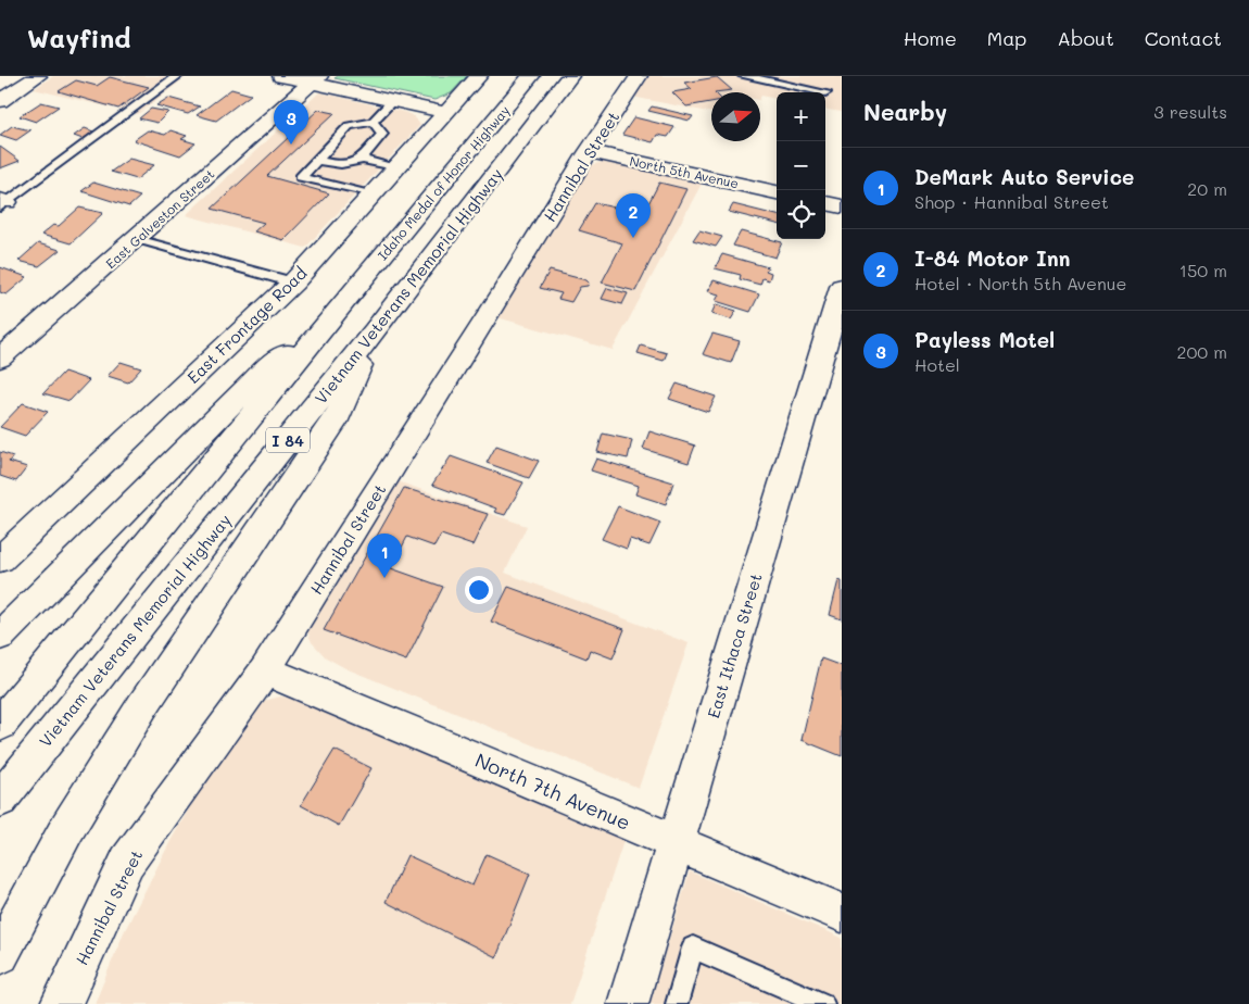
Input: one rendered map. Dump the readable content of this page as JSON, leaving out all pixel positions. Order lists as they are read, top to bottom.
{
  "streets": {
    "main road": [
      "Hannibal Street",
      "North 5th Avenue",
      "Idaho Medal of Honor Highway",
      "East Galveston Street",
      "Vietnam Veterans Memorial Highway",
      "East Frontage Road",
      "I 84",
      "East Ithaca Street",
      "North 7th Avenue"
    ]
  },
  "crossings": [
    ["Hannibal Street", "North 5th Avenue"],
    ["Hannibal Street", "North 7th Avenue"],
    ["Idaho Medal of Honor Highway", "I 84"],
    ["East Ithaca Street", "North 7th Avenue"]
  ],
  "north": "right",
  "page": {
    "header": "Wayfind",
    "nav": [
      "Home",
      "Map",
      "About",
      "Contact"
    ],
    "heading": ["Nearby", "3 results"],
    "map_buttons": ["+", "−"],
    "pins": ["3", "2", "1"],
    "list": [
      {
        "mark": "1",
        "name": "DeMark Auto Service",
        "note": "Shop · Hannibal Street",
        "value": "20 m"
      },
      {
        "mark": "2",
        "name": "I-84 Motor Inn",
        "note": "Hotel · North 5th Avenue",
        "value": "150 m"
      },
      {
        "mark": "3",
        "name": "Payless Motel",
        "note": "Hotel",
        "value": "200 m"
      }
    ]
  }
}
